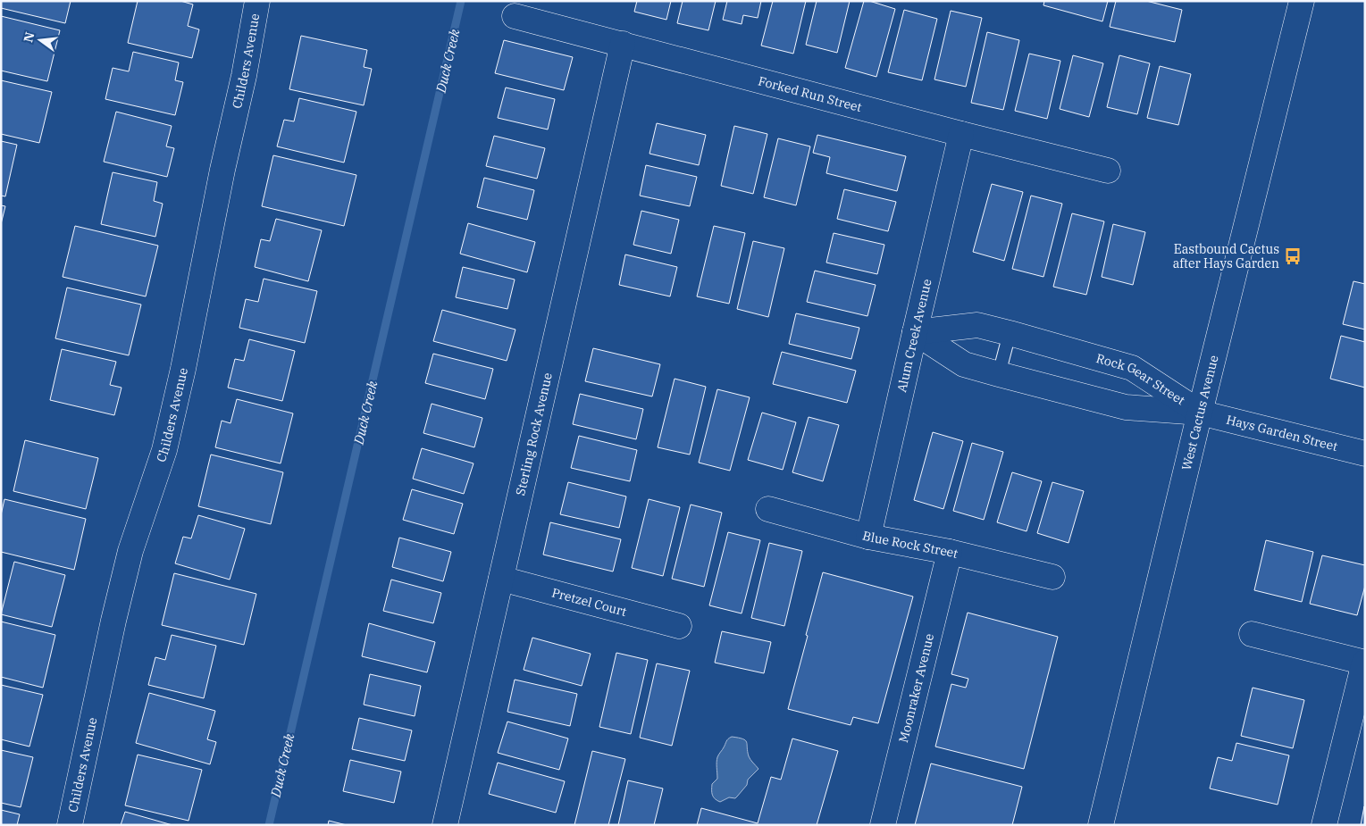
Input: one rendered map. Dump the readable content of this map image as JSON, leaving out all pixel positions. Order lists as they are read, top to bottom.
{
  "streets": {
    "street": [
      "Childers Avenue",
      "Forked Run Street",
      "Alum Creek Avenue",
      "Rock Gear Street",
      "West Cactus Avenue",
      "Hays Garden Street",
      "Sterling Rock Avenue",
      "Blue Rock Street",
      "Pretzel Court",
      "Moonraker Avenue"
    ]
  },
  "crossings": [
    ["Forked Run Street", "Alum Creek Avenue"],
    ["Forked Run Street", "Sterling Rock Avenue"],
    ["Alum Creek Avenue", "Rock Gear Street"],
    ["Alum Creek Avenue", "Blue Rock Street"],
    ["Rock Gear Street", "West Cactus Avenue"],
    ["Rock Gear Street", "Hays Garden Street"],
    ["West Cactus Avenue", "Hays Garden Street"],
    ["Sterling Rock Avenue", "Pretzel Court"],
    ["Blue Rock Street", "Moonraker Avenue"]
  ],
  "water": ["Duck Creek"],
  "places": {
    "bus stop": ["Eastbound Cactus after Hays Garden"]
  },
  "north": "left"
}
